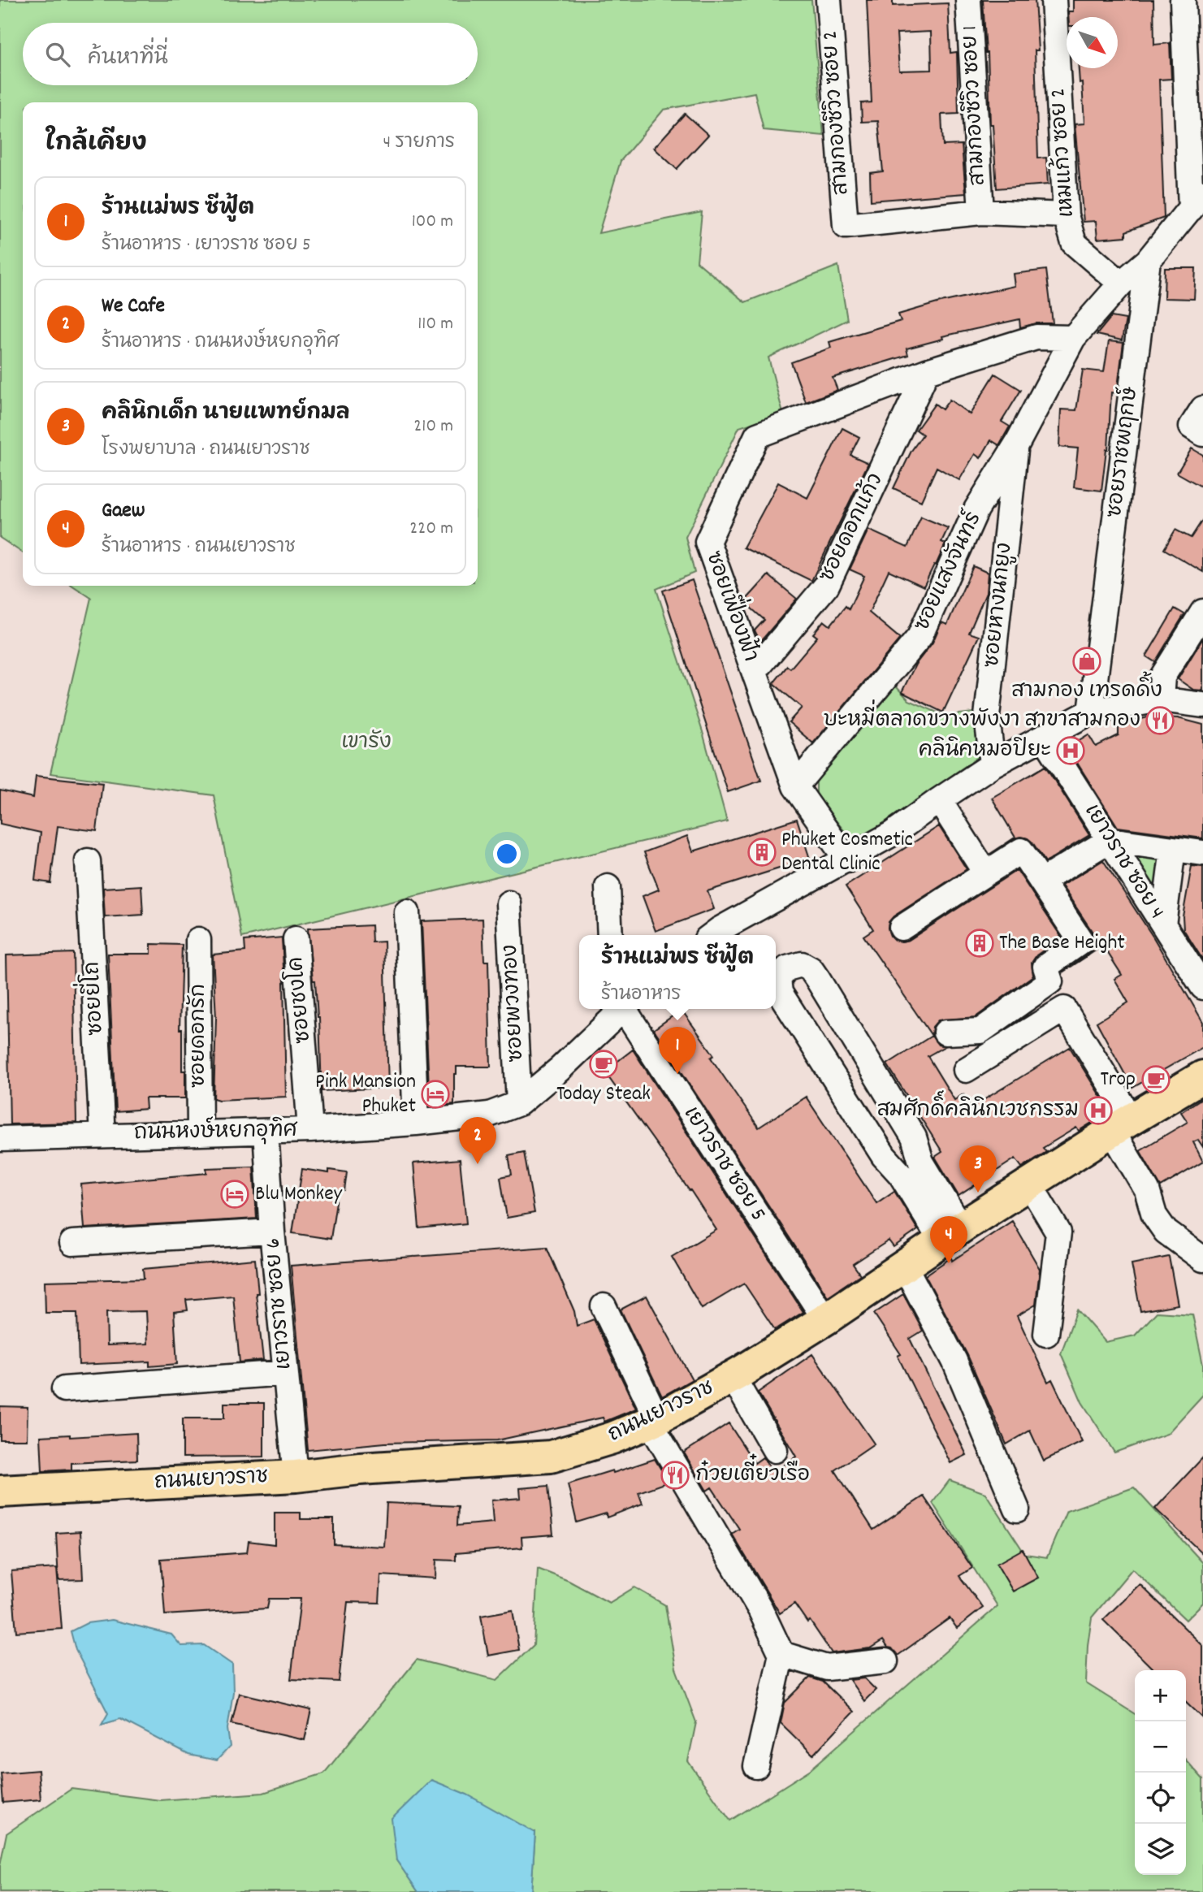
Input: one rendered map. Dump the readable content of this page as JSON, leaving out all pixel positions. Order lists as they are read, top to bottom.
{
  "streets": {
    "main road": ["ถนนเยาวราช"],
    "street": [
      "สามกองซีวิว ซอย 1",
      "สามกองซีวิว ซอย 2",
      "เหมแก้ว ซอย 2",
      "ซอยราชพฤกษ์",
      "ซอยดอกแก้ว",
      "ซอยแสงจันทร์",
      "ซอยหางนกยูง",
      "ซอยเฟื่องฟ้า",
      "เยาวราช ซอย 4",
      "ซอยยี่โถ",
      "ซอยชงโค",
      "ซอยพวงทอง",
      "ซอยดอกรัก",
      "ถนนหงษ์หยกอุทิศ",
      "เยาวราช ซอย 5",
      "เยาวราช ซอย 6"
    ]
  },
  "crossings": [
    ["สามกองซีวิว ซอย 1", "สามกองซีวิว ซอย 2"],
    ["เหมแก้ว ซอย 2", "ซอยแสงจันทร์"],
    ["ซอยราชพฤกษ์", "ซอยแสงจันทร์"],
    ["ซอยดอกแก้ว", "ซอยเฟื่องฟ้า"],
    ["ซอยแสงจันทร์", "ซอยหางนกยูง"],
    ["ซอยแสงจันทร์", "ซอยเฟื่องฟ้า"],
    ["ซอยยี่โถ", "ถนนหงษ์หยกอุทิศ"],
    ["ซอยชงโค", "ถนนหงษ์หยกอุทิศ"],
    ["ซอยพวงทอง", "ถนนหงษ์หยกอุทิศ"],
    ["ซอยดอกรัก", "ถนนหงษ์หยกอุทิศ"],
    ["ถนนหงษ์หยกอุทิศ", "เยาวราช ซอย 6"],
    ["เยาวราช ซอย 5", "ถนนเยาวราช"],
    ["เยาวราช ซอย 6", "ถนนเยาวราช"]
  ],
  "parks": ["เขารัง"],
  "places": {
    "shop": ["สามกอง เทรดดิ้ง"],
    "restaurant": ["บะหมี่ตลาดขวางพังงา สาขาสามกอง", "ก๋วยเตี๋ยวเรือ"],
    "hospital": ["คลินิคหมอปิยะ", "สมศักดิ์คลินิกเวชกรรม"],
    "building": ["Phuket Cosmetic Dental Clinic", "The Base Height"],
    "cafe": ["Today Steak", "Trop"],
    "hotel": ["Pink Mansion Phuket", "Blu Monkey"]
  },
  "north": "bottom right",
  "page": {
    "search": "ค้นหาที่นี่",
    "heading": ["ใกล้เคียง", "4 รายการ"],
    "list": [
      {
        "mark": "1",
        "name": "ร้านแม่พร ซีฟู้ต",
        "note": "ร้านอาหาร · เยาวราช ซอย 5",
        "value": "100 m"
      },
      {
        "mark": "2",
        "name": "We Cafe",
        "note": "ร้านอาหาร · ถนนหงษ์หยกอุทิศ",
        "value": "110 m"
      },
      {
        "mark": "3",
        "name": "คลินิกเด็ก นายแพทย์กมล",
        "note": "โรงพยาบาล · ถนนเยาวราช",
        "value": "210 m"
      },
      {
        "mark": "4",
        "name": "Gaew",
        "note": "ร้านอาหาร · ถนนเยาวราช",
        "value": "220 m"
      }
    ],
    "popup": ["ร้านแม่พร ซีฟู้ต", "ร้านอาหาร"],
    "pins": [
      "1",
      "2",
      "3",
      "4"
    ],
    "map_buttons": ["+", "−"]
  }
}
